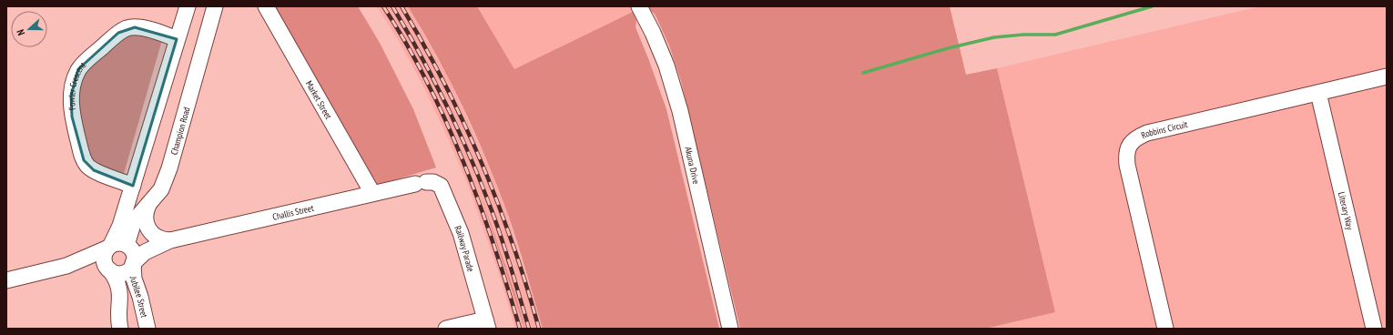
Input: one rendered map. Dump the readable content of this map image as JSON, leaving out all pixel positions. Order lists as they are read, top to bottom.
{
  "streets": {
    "street": [
      "Fowler Crescent",
      "Market Street",
      "Robbins Circuit",
      "Champion Road",
      "Akuna Drive",
      "Literary Way",
      "Challis Street",
      "Railway Parade",
      "Jubilee Street"
    ]
  },
  "crossings": [
    ["Market Street", "Challis Street"],
    ["Robbins Circuit", "Literary Way"],
    ["Champion Road", "Challis Street"],
    ["Champion Road", "Jubilee Street"],
    ["Challis Street", "Railway Parade"],
    ["Challis Street", "Jubilee Street"]
  ],
  "north": "left"
}
